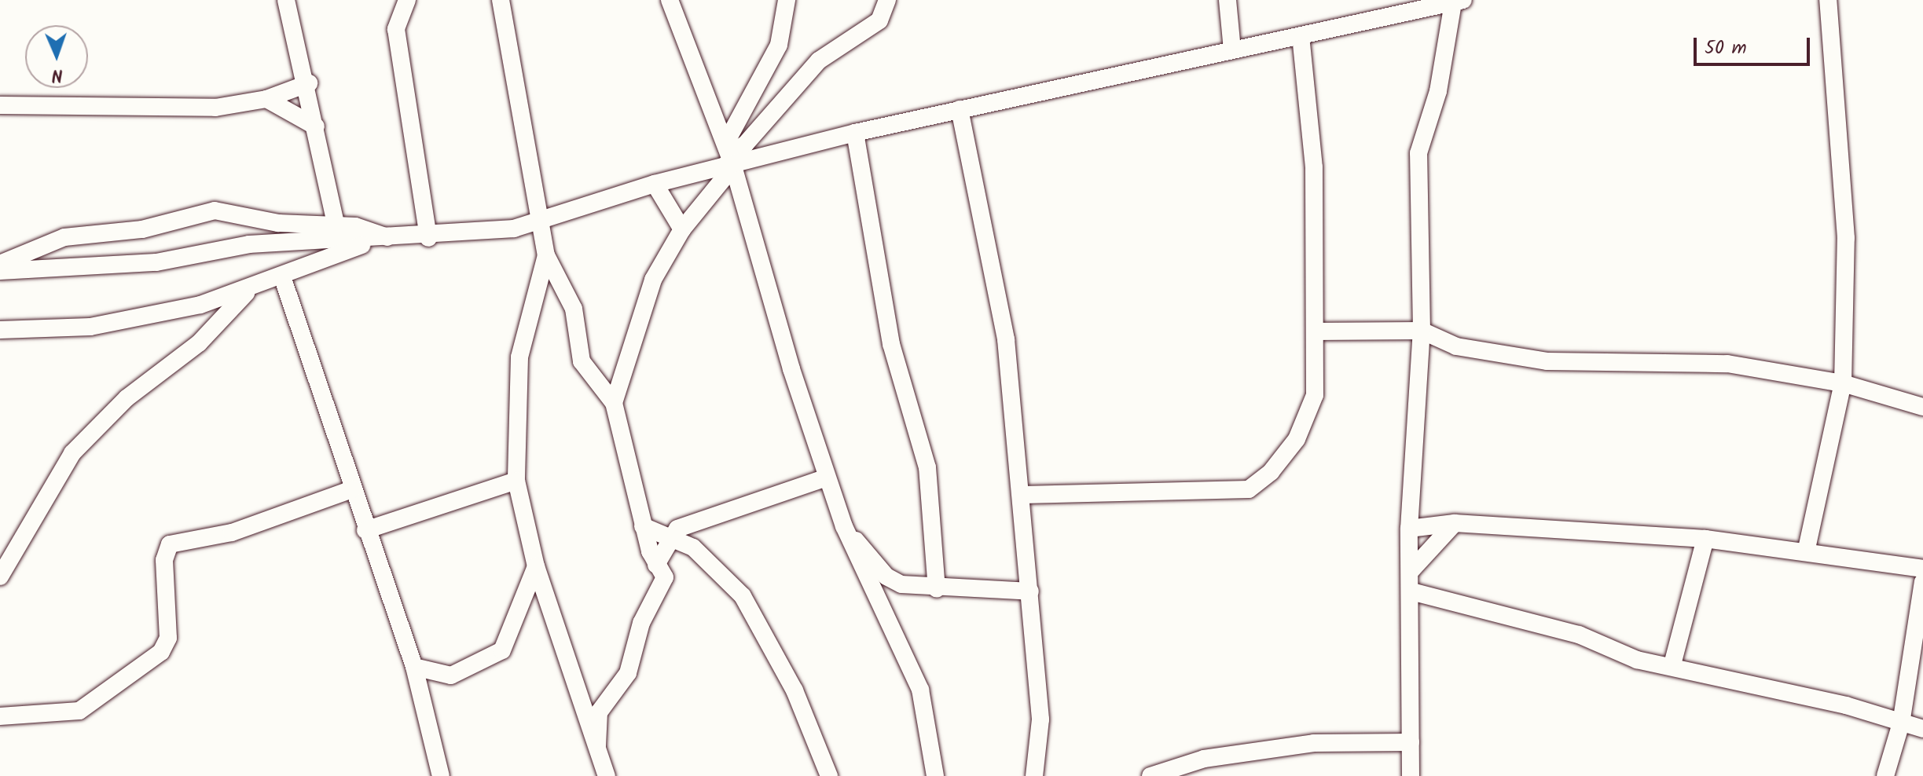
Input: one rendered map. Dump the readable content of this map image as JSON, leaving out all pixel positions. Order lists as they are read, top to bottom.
{
  "scale_bar": "50 m",
  "north": "bottom"
}
